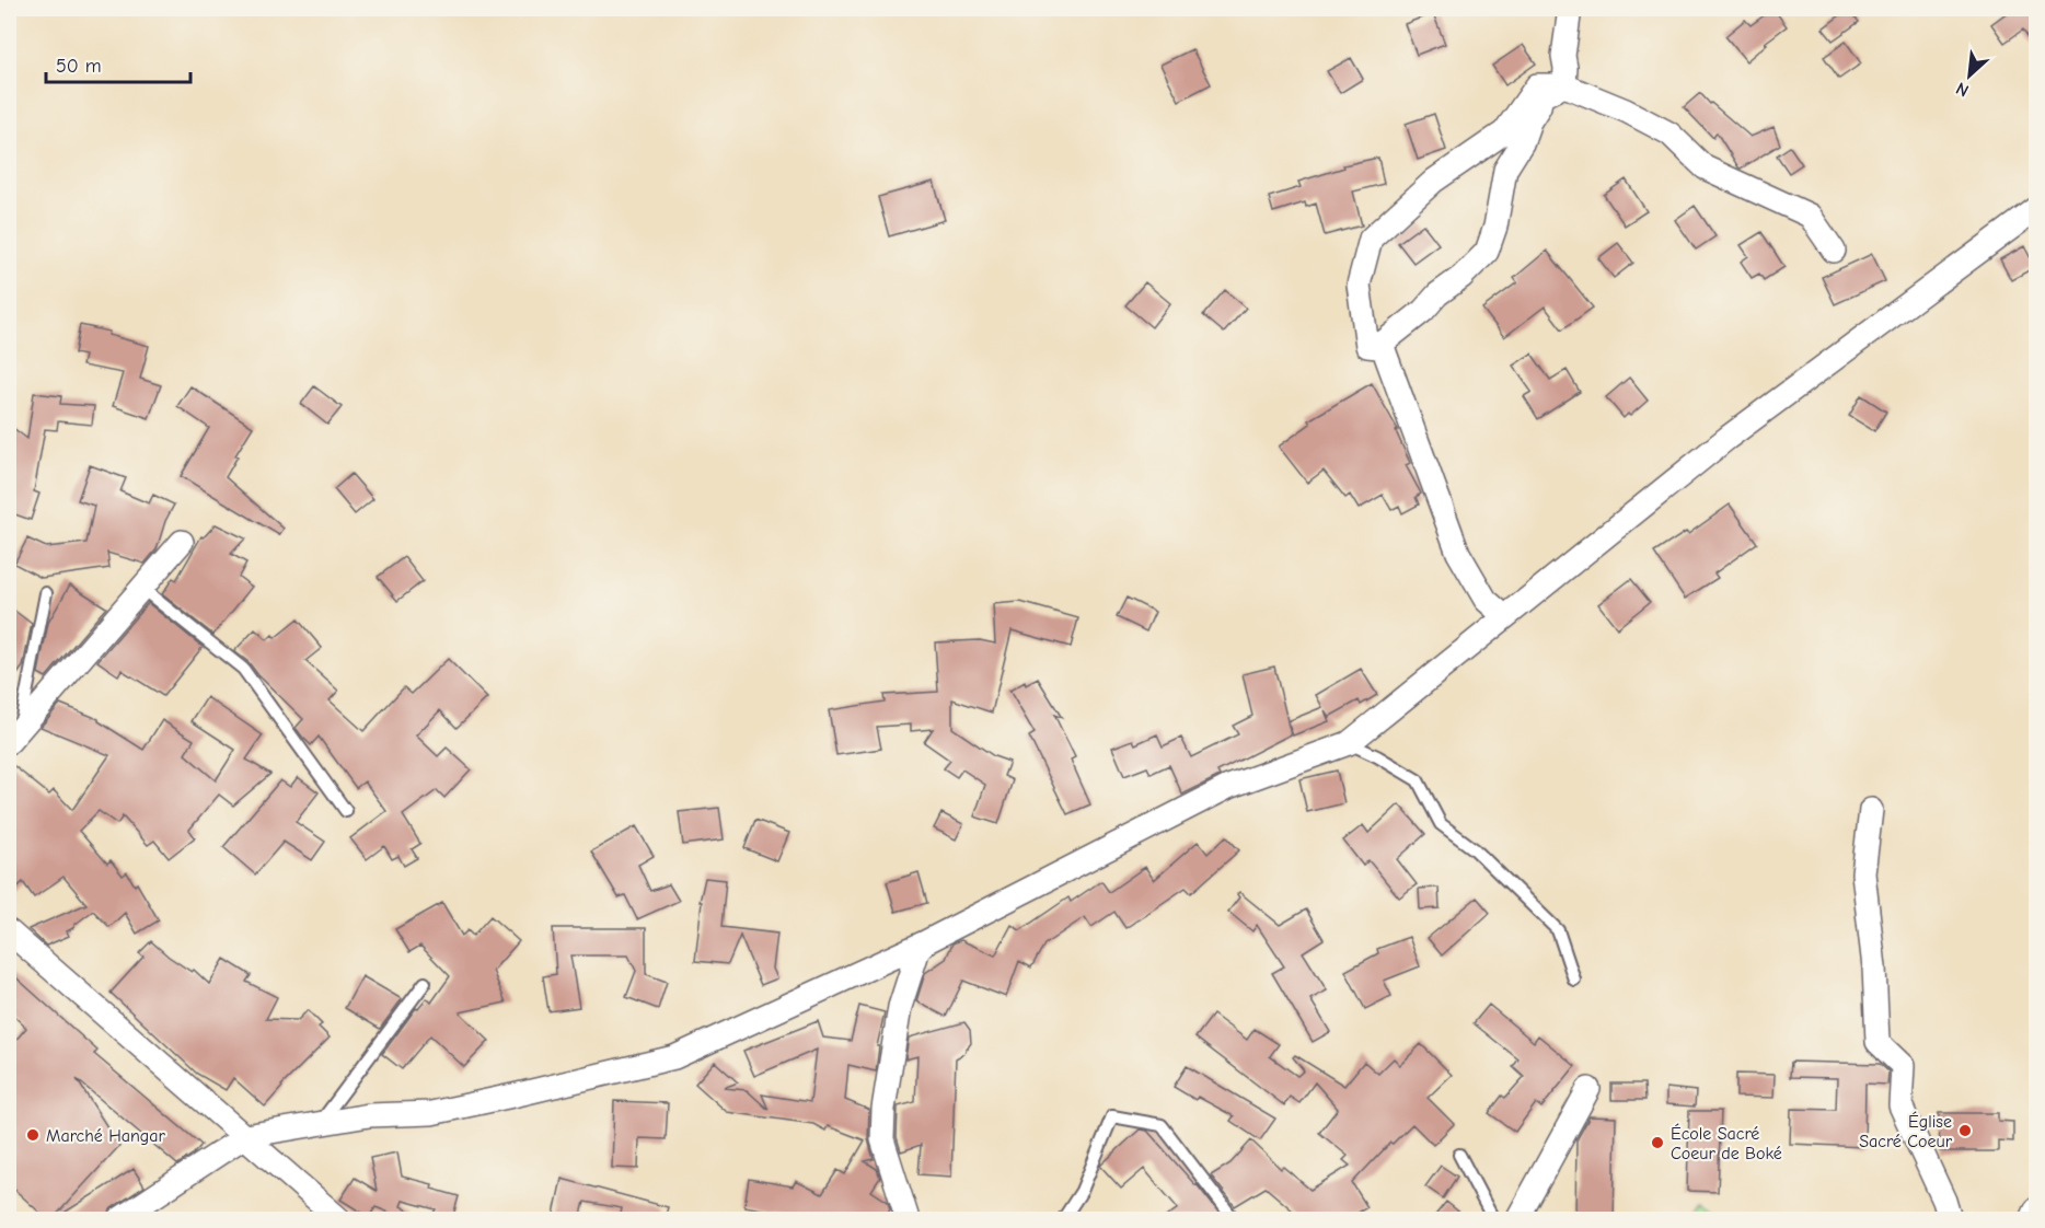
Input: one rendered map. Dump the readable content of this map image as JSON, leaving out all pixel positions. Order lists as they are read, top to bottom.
{
  "places": ["Église Sacré Coeur", "Marché Hangar", "École Sacré Coeur de Boké"],
  "scale_bar": "50 m",
  "north": "bottom left"
}
